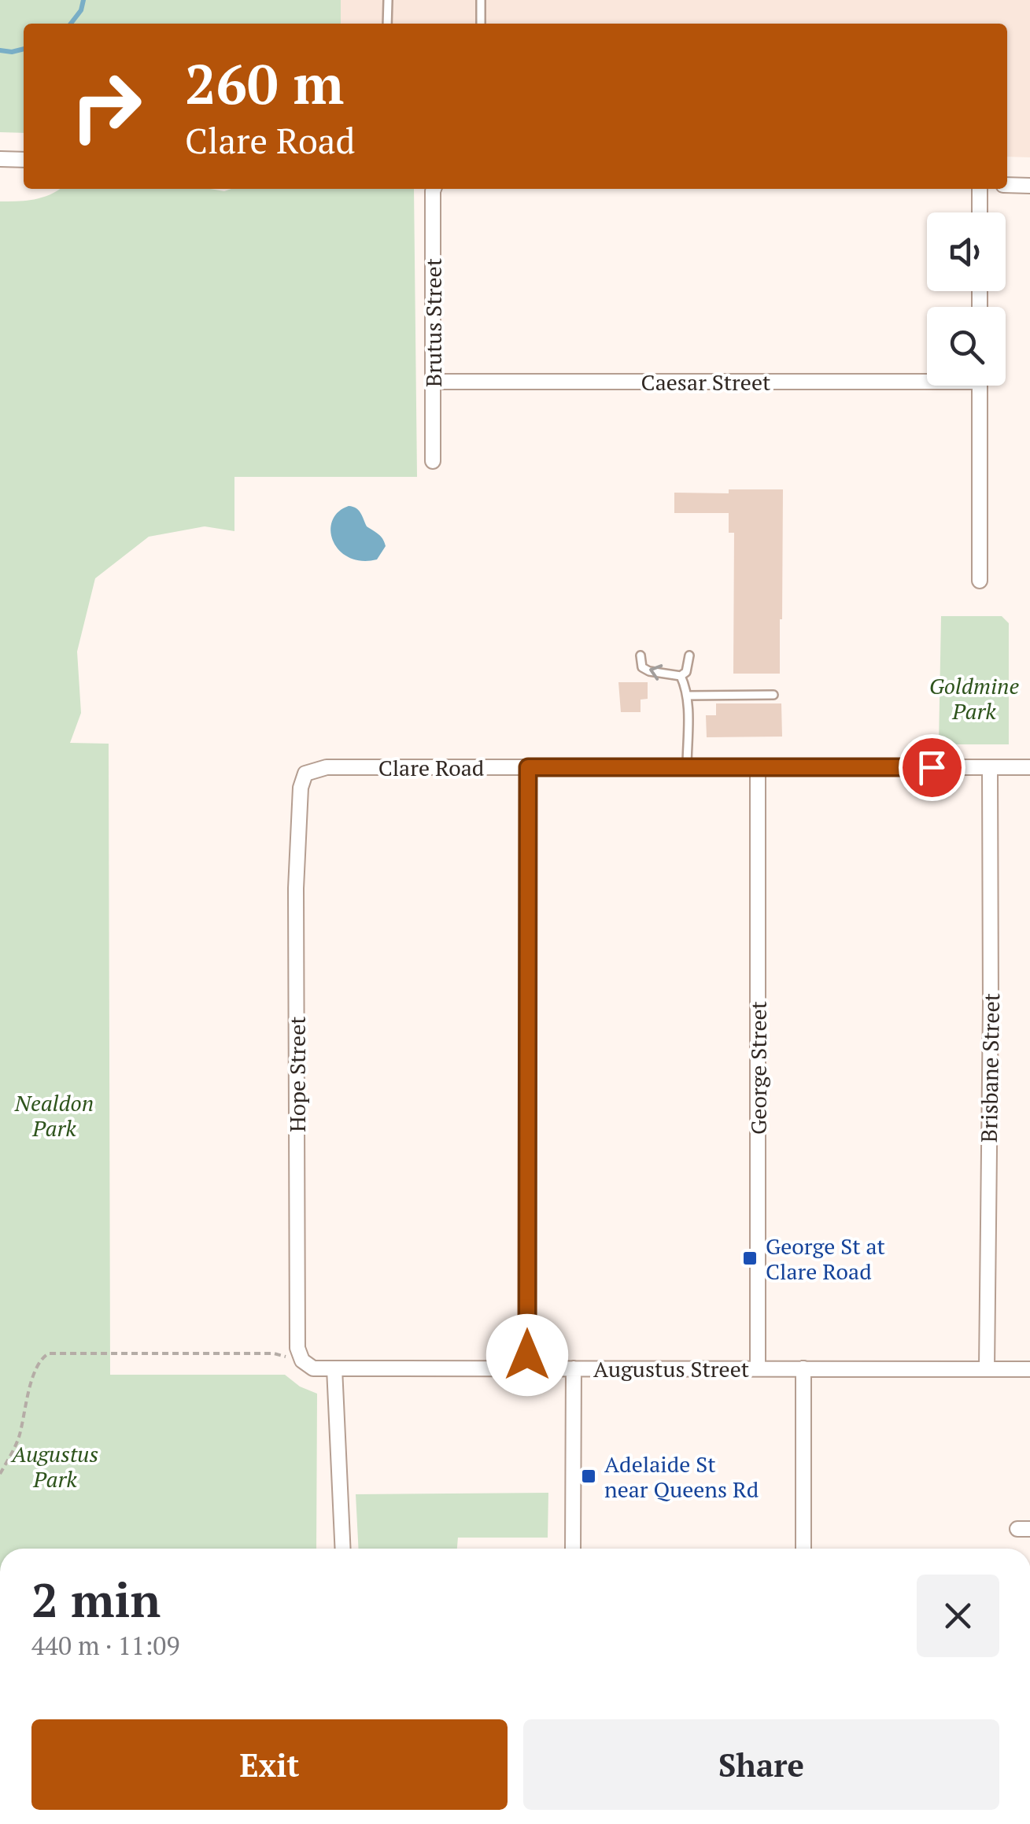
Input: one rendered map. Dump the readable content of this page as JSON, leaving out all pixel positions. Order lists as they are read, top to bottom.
{
  "streets": {
    "street": [
      "Brutus Street",
      "Caesar Street",
      "Clare Road",
      "George Street",
      "Brisbane Street",
      "Hope Street",
      "Augustus Street"
    ]
  },
  "crossings": [
    ["Brutus Street", "Caesar Street"],
    ["Clare Road", "George Street"],
    ["Clare Road", "Brisbane Street"],
    ["Clare Road", "Hope Street"],
    ["George Street", "Augustus Street"],
    ["Brisbane Street", "Augustus Street"],
    ["Hope Street", "Augustus Street"]
  ],
  "parks": ["Goldmine Park", "Nealdon Park", "Augustus Park"],
  "places": {
    "transit": ["George St at Clare Road", "Adelaide St near Queens Rd"]
  },
  "page": {
    "turn": ["260 m", "Clare Road"],
    "heading": ["2 min", "440 m · 11:09"],
    "buttons": ["Exit", "Share"]
  }
}
